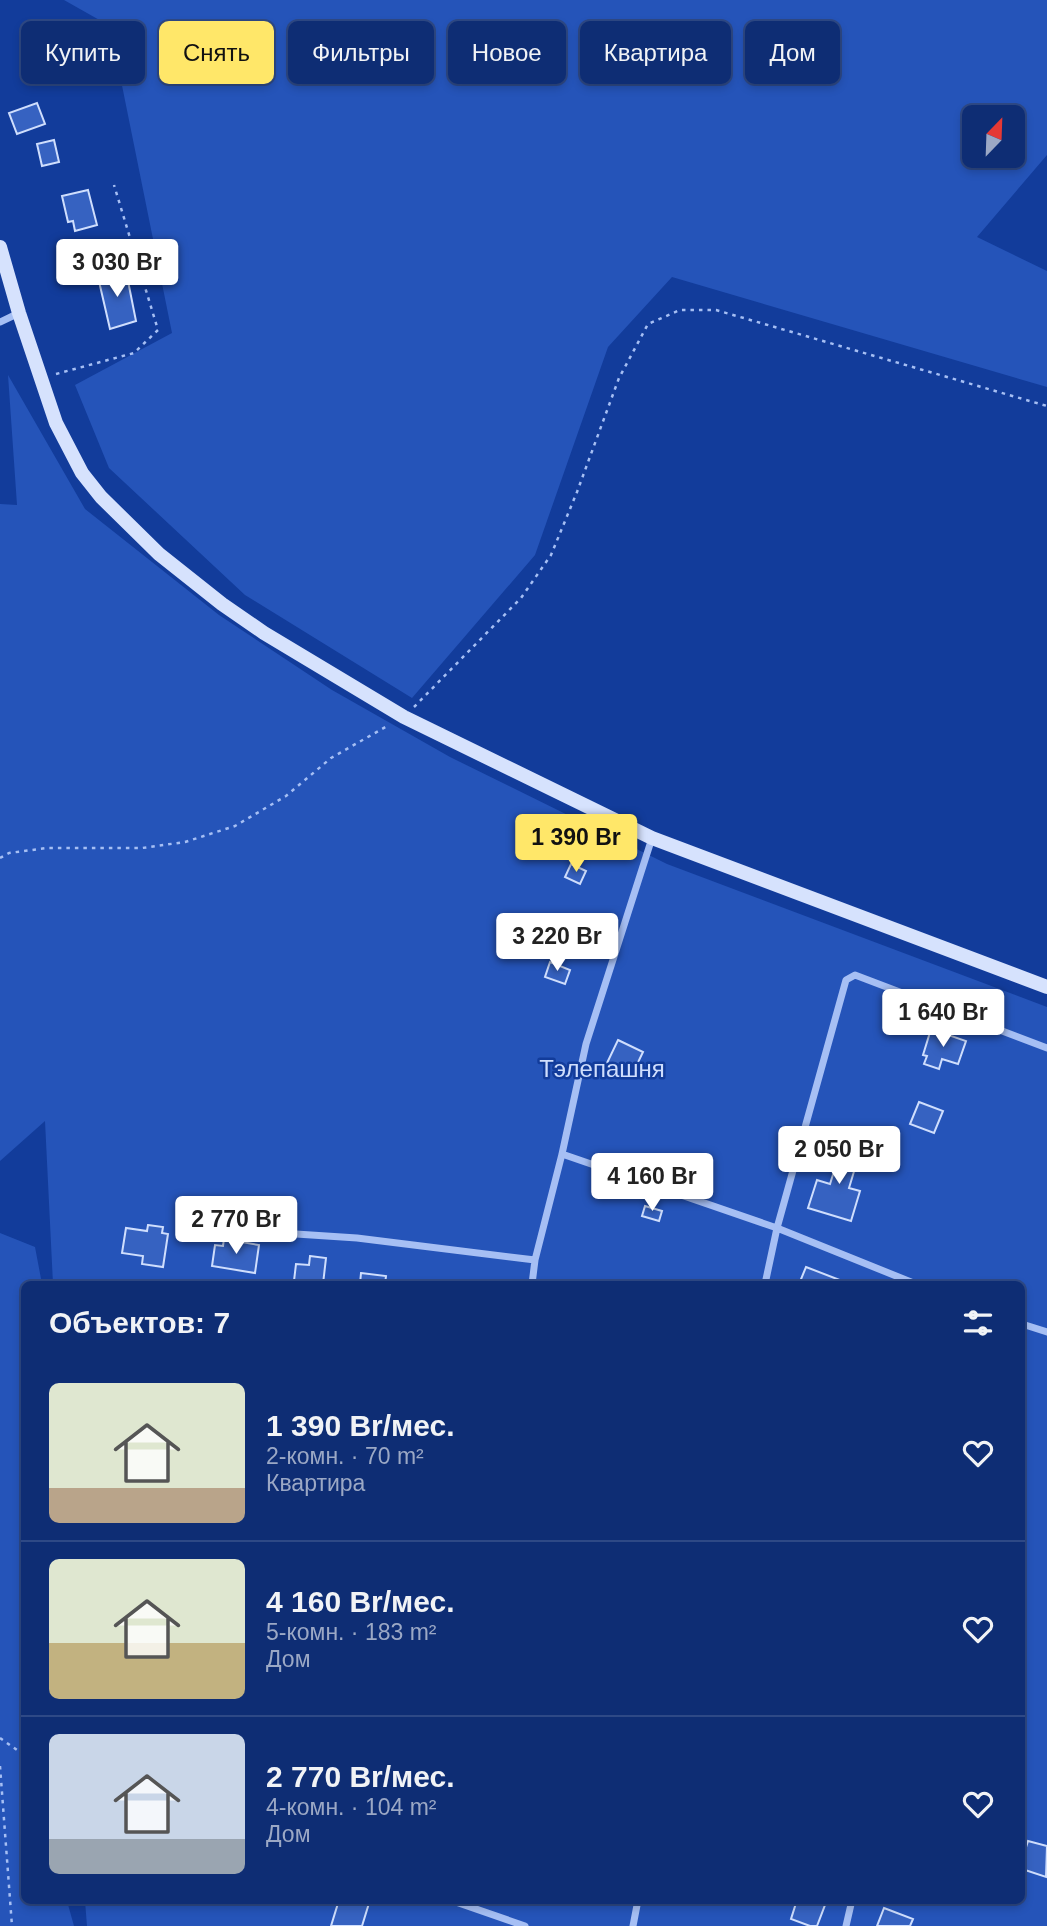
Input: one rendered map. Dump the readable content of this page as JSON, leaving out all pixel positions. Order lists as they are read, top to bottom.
{
  "parks": ["Тэлепашня"],
  "north": "top right",
  "page": {
    "chip": [
      "Купить",
      "Снять",
      "Фильтры",
      "Новое",
      "Квартира",
      "Дом"
    ],
    "price": [
      "3 030 Br",
      "1 390 Br",
      "3 220 Br",
      "1 640 Br",
      "2 050 Br",
      "4 160 Br",
      "2 770 Br"
    ],
    "heading": "Объектов: 7",
    "list": [
      {
        "name": "1 390 Br/мес.",
        "note": "2-комн. · 70 m² · Квартира"
      },
      {
        "name": "4 160 Br/мес.",
        "note": "5-комн. · 183 m² · Дом"
      },
      {
        "name": "2 770 Br/мес.",
        "note": "4-комн. · 104 m² · Дом"
      }
    ]
  }
}
